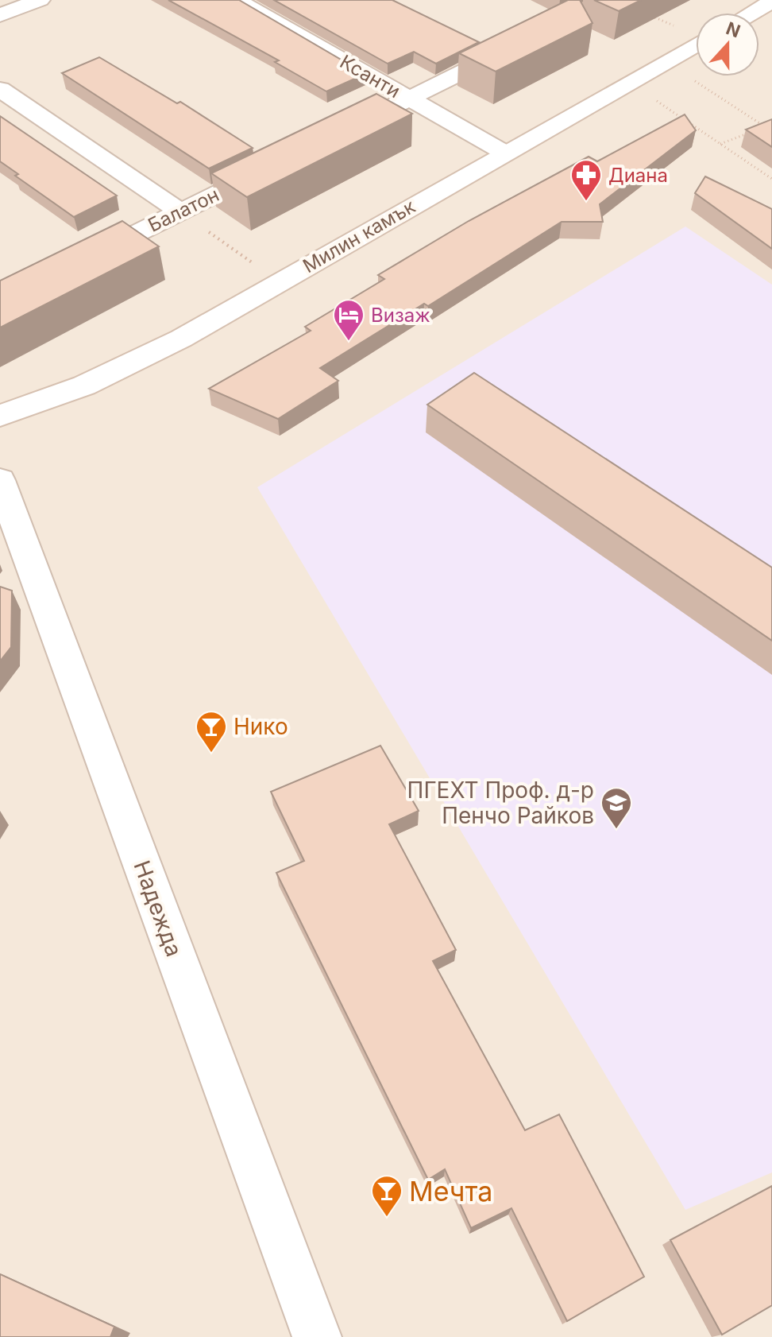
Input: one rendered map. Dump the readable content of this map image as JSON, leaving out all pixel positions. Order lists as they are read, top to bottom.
{
  "streets": {
    "street": [
      "Ксанти",
      "Балатон",
      "Милин камък",
      "Надежда"
    ]
  },
  "crossings": [
    ["Ксанти", "Милин камък"]
  ],
  "places": {
    "pharmacy": ["Диана"],
    "hotel": ["Визаж"],
    "bar": ["Нико", "Мечта"],
    "school or university": ["ПГЕХТ Проф. д-р Пенчо Райков"]
  },
  "north": "top"
}
